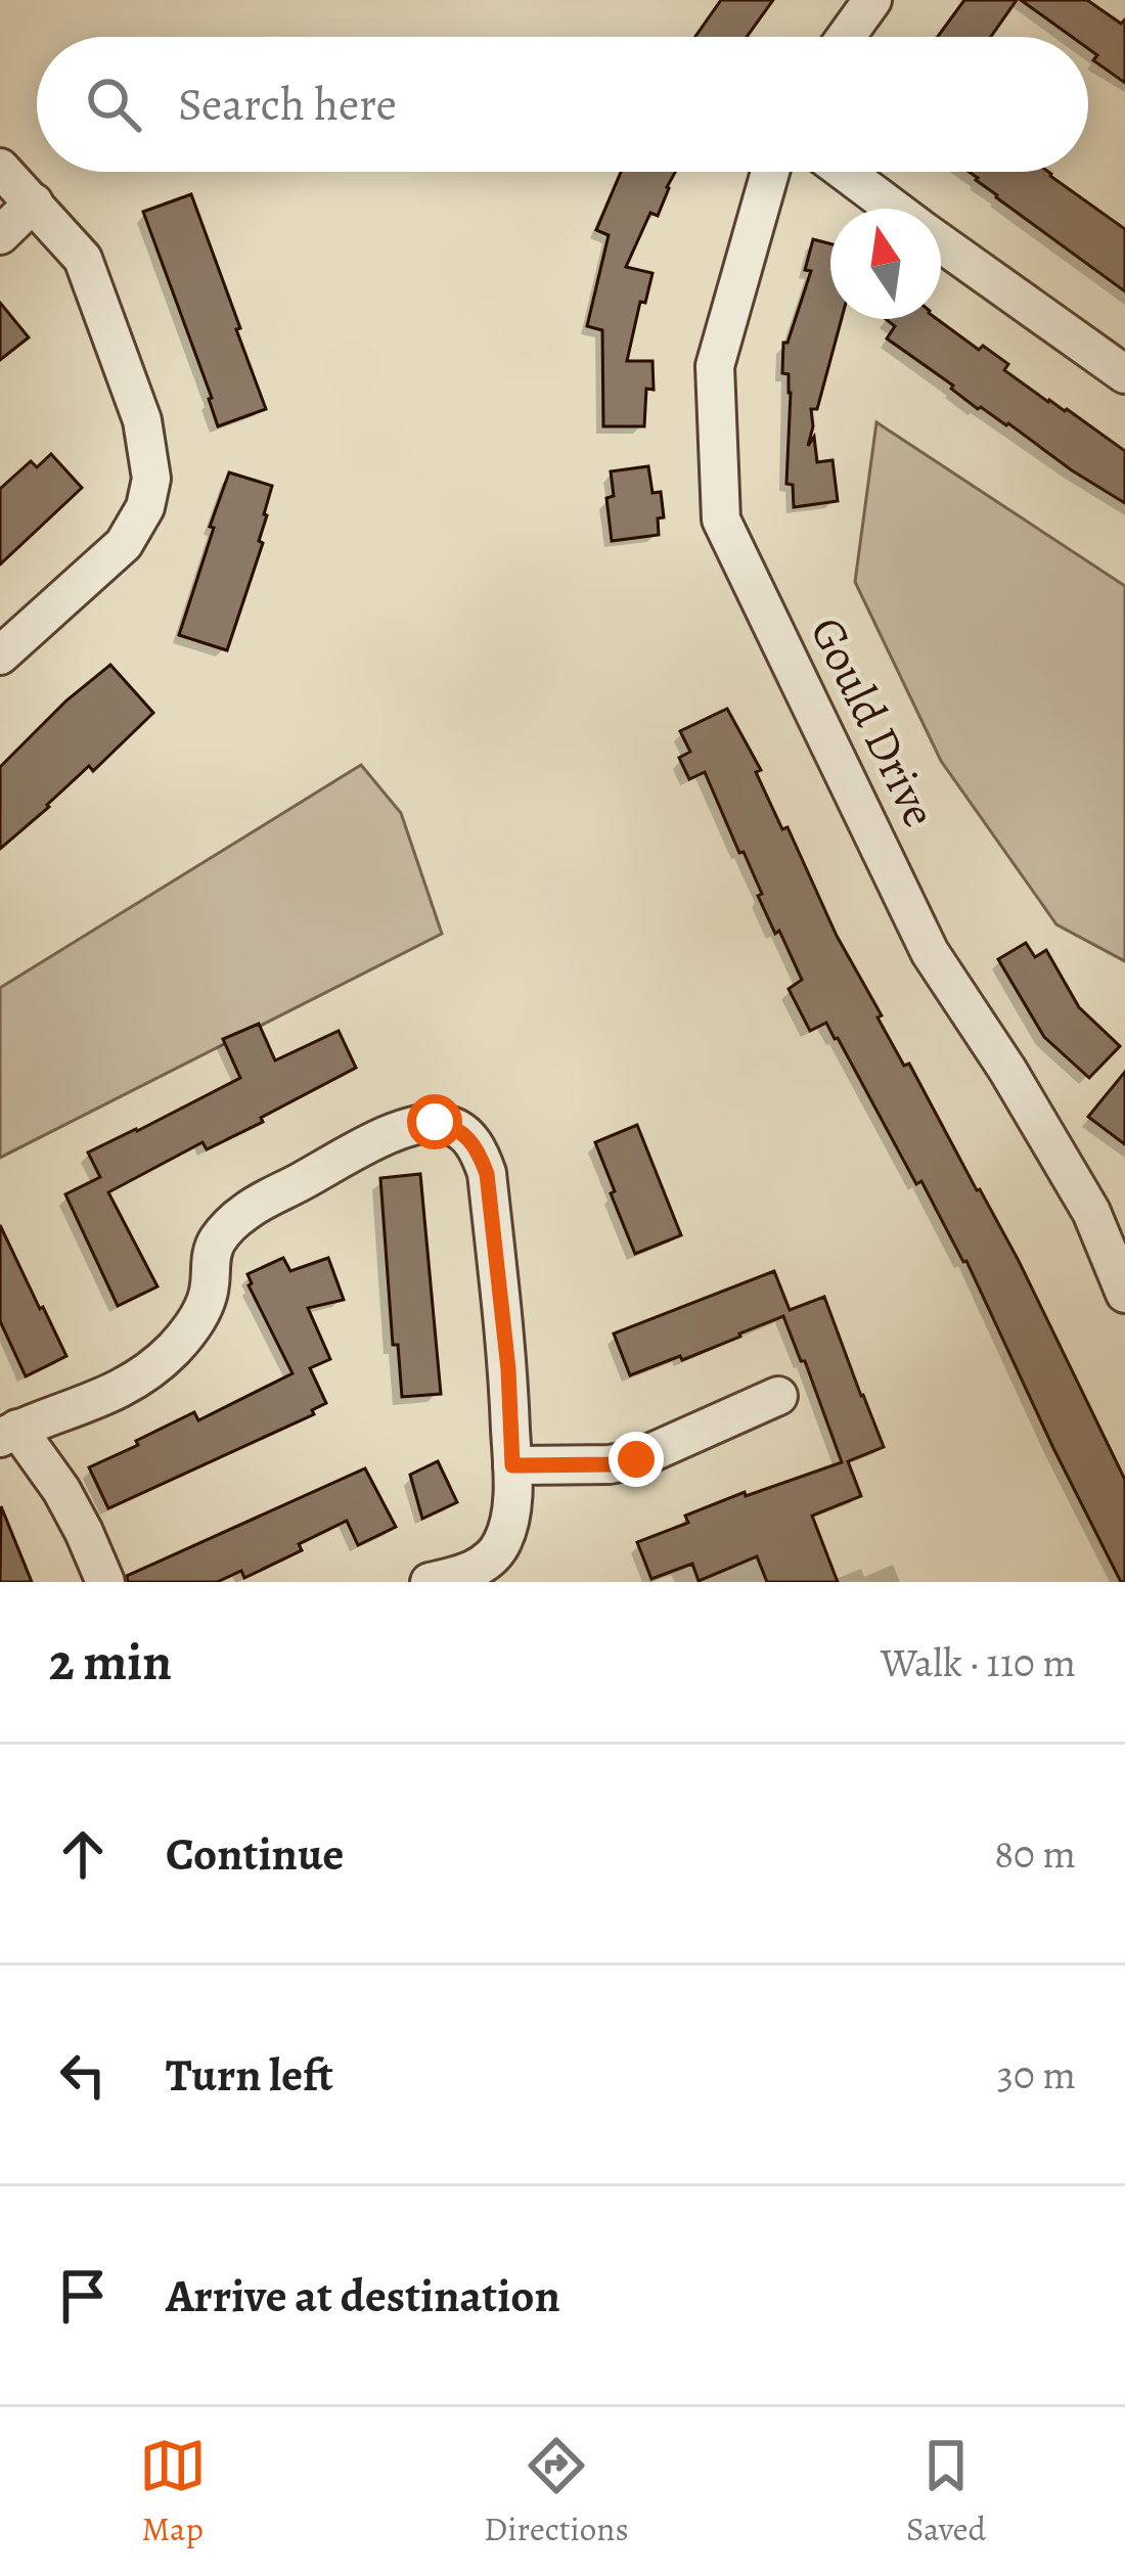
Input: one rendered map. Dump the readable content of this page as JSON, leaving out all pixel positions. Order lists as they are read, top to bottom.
{
  "streets": {
    "street": ["Gould Drive"]
  },
  "north": "top",
  "page": {
    "search": "Search here",
    "heading": ["2 min", "Walk · 110 m"],
    "list": [
      ["Continue", "80 m"],
      ["Turn left", "30 m"],
      "Arrive at destination"
    ],
    "nav": ["Map", "Directions", "Saved"]
  }
}
